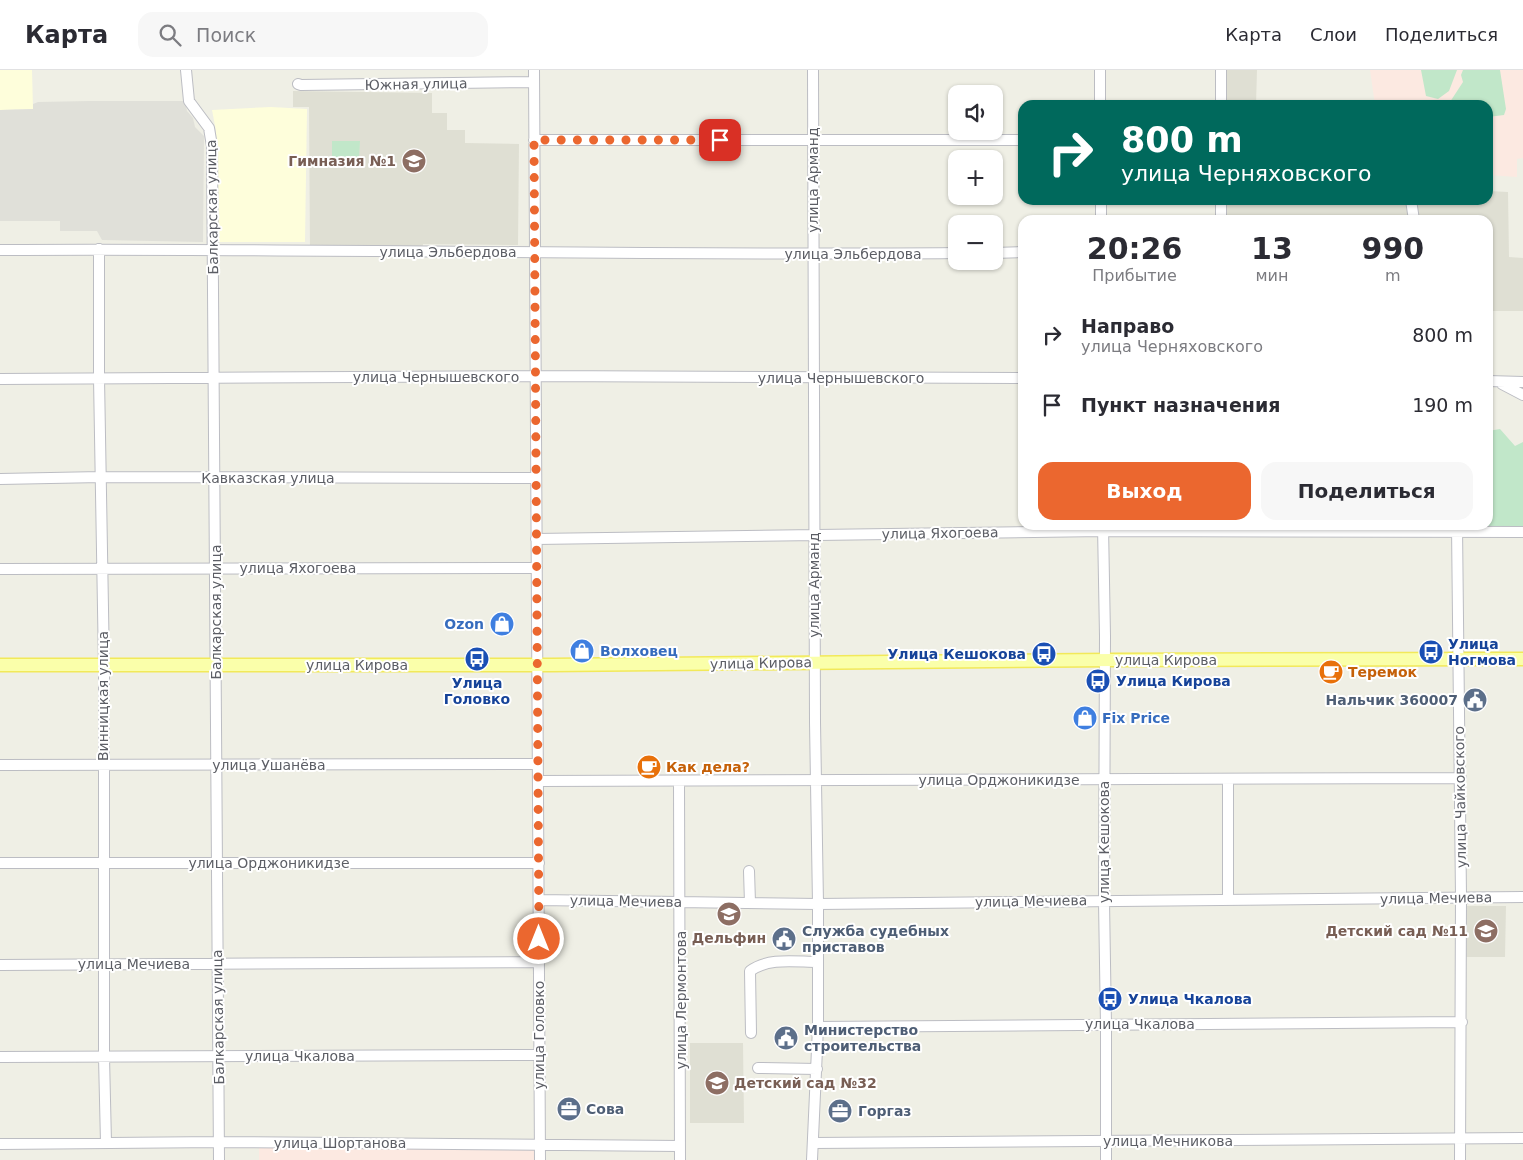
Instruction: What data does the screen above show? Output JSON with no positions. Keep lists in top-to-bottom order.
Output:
{
  "streets": {
    "main road": ["улица Кирова"],
    "street": [
      "Южная улица",
      "улица Арманд",
      "Балкарская улица",
      "улица Эльбердова",
      "улица Чернышевского",
      "Кавказская улица",
      "улица Яхогоева",
      "Винницкая улица",
      "улица Ушанёва",
      "улица Орджоникидзе",
      "улица Чайковского",
      "улица Кешокова",
      "улица Мечиева",
      "улица Лермонтова",
      "улица Чкалова",
      "улица Головко",
      "улица Мечникова",
      "улица Шортанова"
    ]
  },
  "crossings": [
    ["Южная улица", "улица Головко"],
    ["улица Арманд", "улица Эльбердова"],
    ["улица Арманд", "улица Чернышевского"],
    ["улица Арманд", "улица Яхогоева"],
    ["улица Арманд", "улица Кирова"],
    ["улица Арманд", "улица Орджоникидзе"],
    ["улица Арманд", "улица Мечиева"],
    ["улица Арманд", "улица Чкалова"],
    ["улица Арманд", "улица Мечникова"],
    ["Балкарская улица", "улица Эльбердова"],
    ["Балкарская улица", "улица Чернышевского"],
    ["Балкарская улица", "Кавказская улица"],
    ["Балкарская улица", "улица Яхогоева"],
    ["Балкарская улица", "улица Кирова"],
    ["Балкарская улица", "улица Ушанёва"],
    ["Балкарская улица", "улица Орджоникидзе"],
    ["Балкарская улица", "улица Мечиева"],
    ["Балкарская улица", "улица Чкалова"],
    ["Балкарская улица", "улица Шортанова"],
    ["улица Эльбердова", "Винницкая улица"],
    ["улица Эльбердова", "улица Головко"],
    ["улица Чернышевского", "Винницкая улица"],
    ["улица Чернышевского", "улица Головко"],
    ["Кавказская улица", "Винницкая улица"],
    ["Кавказская улица", "улица Головко"],
    ["улица Яхогоева", "Винницкая улица"],
    ["улица Яхогоева", "улица Головко"],
    ["улица Кирова", "Винницкая улица"],
    ["улица Кирова", "улица Чайковского"],
    ["улица Кирова", "улица Кешокова"],
    ["улица Кирова", "улица Головко"],
    ["Винницкая улица", "улица Ушанёва"],
    ["Винницкая улица", "улица Орджоникидзе"],
    ["Винницкая улица", "улица Мечиева"],
    ["Винницкая улица", "улица Чкалова"],
    ["Винницкая улица", "улица Шортанова"],
    ["улица Ушанёва", "улица Головко"],
    ["улица Орджоникидзе", "улица Чайковского"],
    ["улица Орджоникидзе", "улица Кешокова"],
    ["улица Орджоникидзе", "улица Лермонтова"],
    ["улица Орджоникидзе", "улица Головко"],
    ["улица Чайковского", "улица Мечиева"],
    ["улица Чайковского", "улица Чкалова"],
    ["улица Чайковского", "улица Мечникова"],
    ["улица Кешокова", "улица Мечиева"],
    ["улица Кешокова", "улица Чкалова"],
    ["улица Кешокова", "улица Мечникова"],
    ["улица Мечиева", "улица Лермонтова"],
    ["улица Мечиева", "улица Головко"],
    ["улица Лермонтова", "улица Шортанова"],
    ["улица Чкалова", "улица Головко"],
    ["улица Головко", "улица Шортанова"]
  ],
  "places": {
    "school or university": [
      "Гимназия №1",
      "Дельфин",
      "Детский сад №11",
      "Детский сад №32"
    ],
    "shop": ["Ozon", "Волховец", "Fix Price"],
    "bus stop": [
      "Улица Ногмова",
      "Улица Кешокова",
      "Улица Головко",
      "Улица Кирова",
      "Улица Чкалова"
    ],
    "cafe": ["Теремок", "Как дела?"],
    "public building": ["Нальчик 360007", "Служба судебных приставов", "Министерство строительства"],
    "office": ["Сова", "Горгаз"]
  },
  "page": {
    "header": "Карта",
    "search": "Поиск",
    "nav": ["Карта", "Слои", "Поделиться"],
    "map_buttons": ["+", "−"],
    "turn": ["800 m", "улица Черняховского"],
    "eta": [
      "20:26",
      "Прибытие",
      "13",
      "мин",
      "990",
      "m"
    ],
    "list": [
      {
        "name": "Направо",
        "note": "улица Черняховского",
        "value": "800 m"
      },
      {
        "name": "Пункт назначения",
        "value": "190 m"
      }
    ],
    "buttons": ["Выход", "Поделиться"]
  }
}
